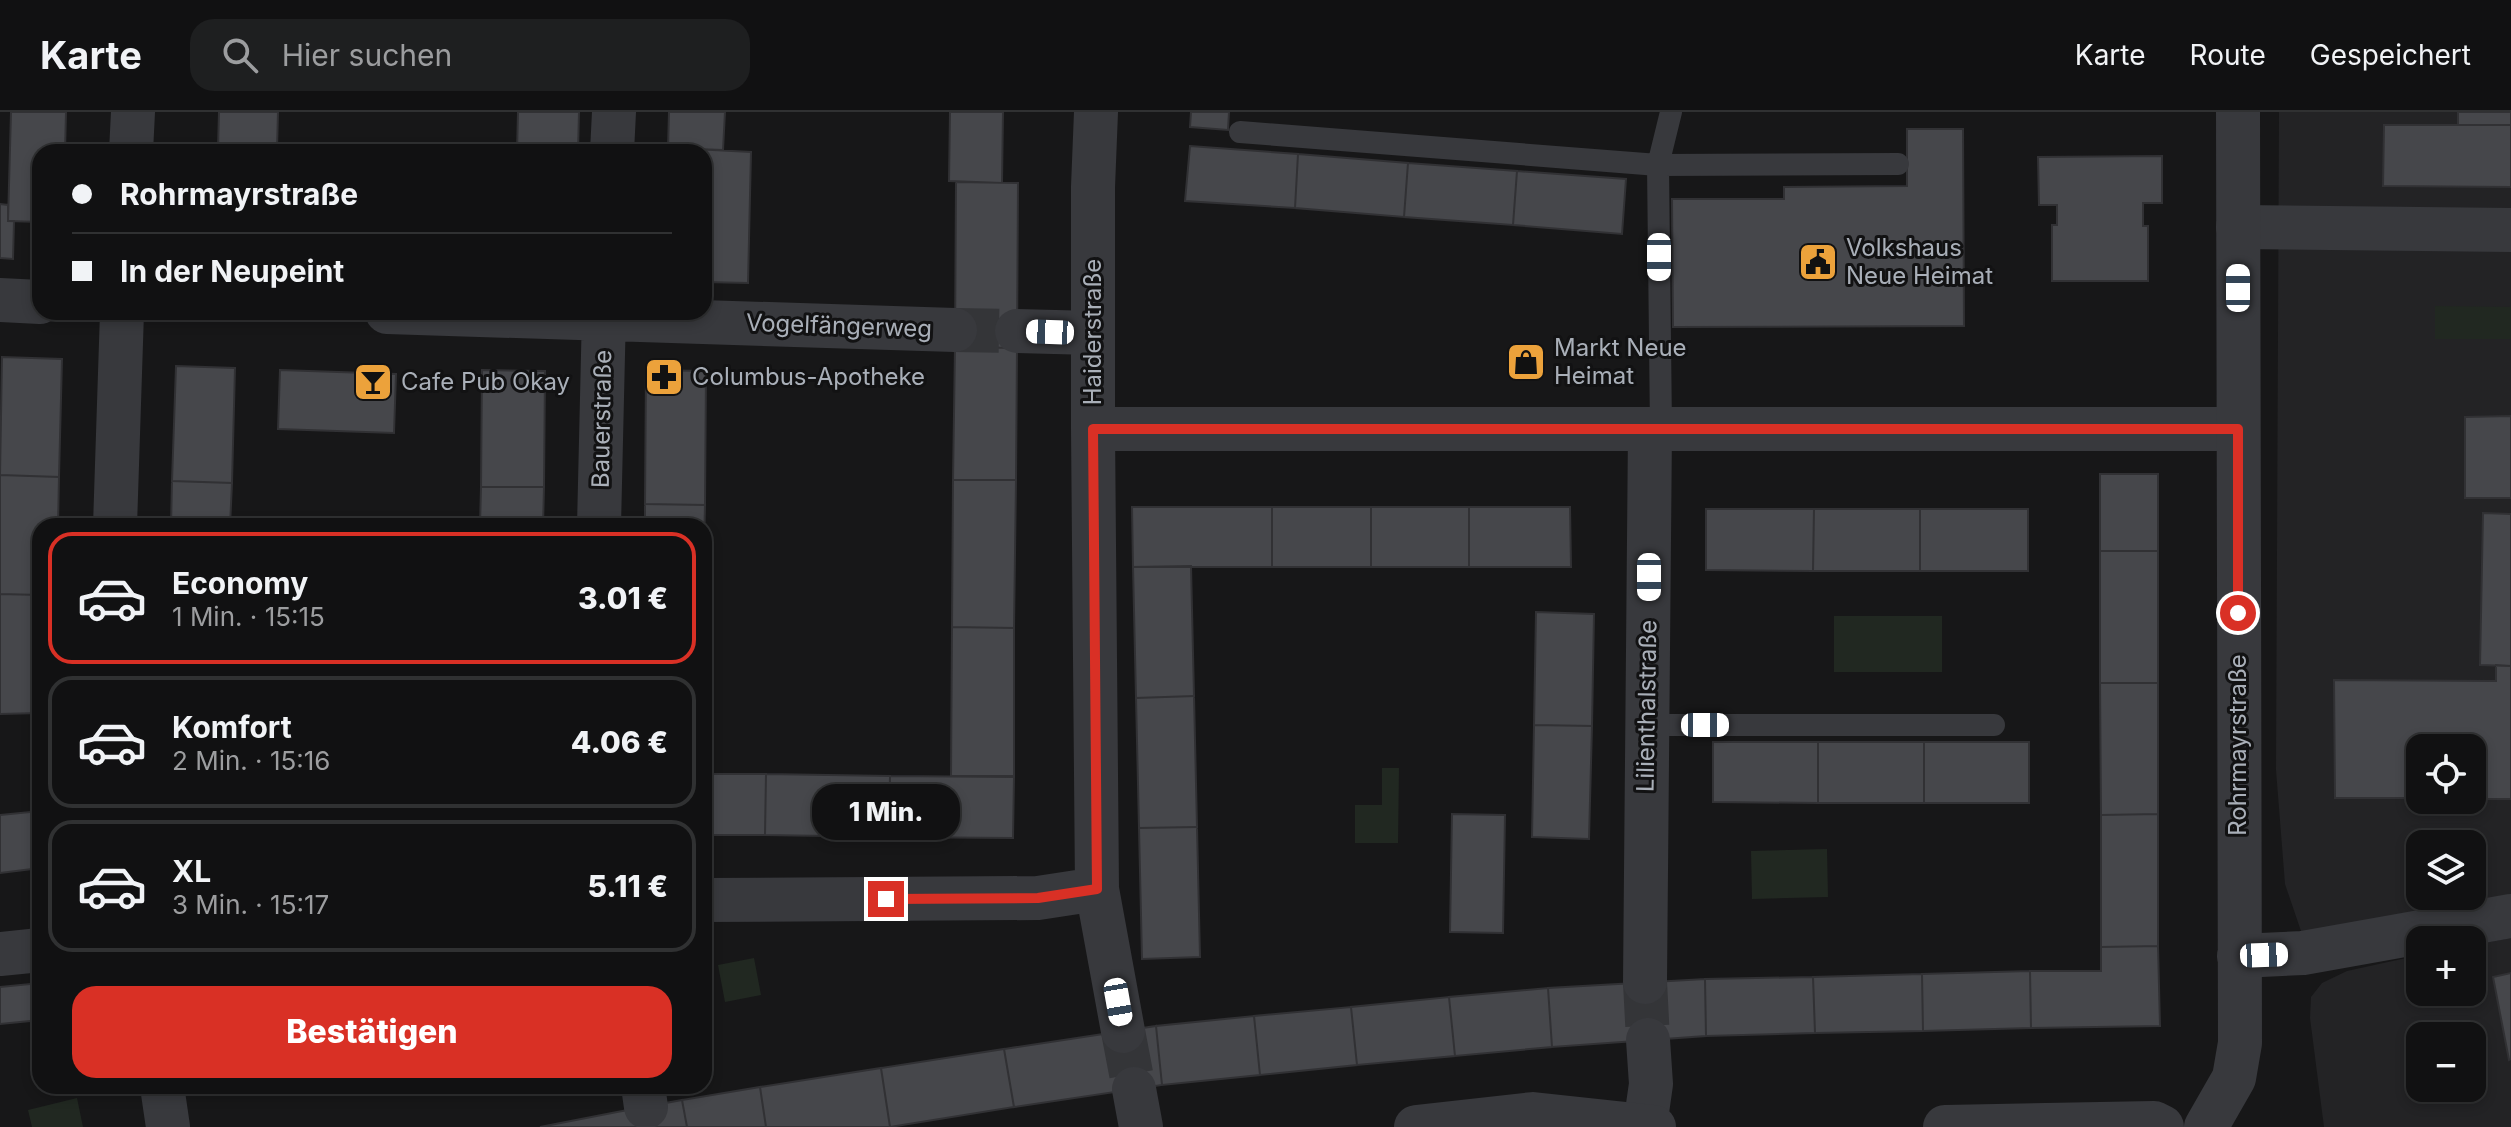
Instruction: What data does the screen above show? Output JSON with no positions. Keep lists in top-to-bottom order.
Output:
{
  "streets": {
    "street": [
      "Vogelfängerweg",
      "Haiderstraße",
      "Bauerstraße",
      "Lilienthalstraße",
      "Rohrmayrstraße"
    ]
  },
  "places": {
    "public building": ["Volkshaus Neue Heimat"],
    "shop": ["Markt Neue Heimat"],
    "pharmacy": ["Columbus-Apotheke"],
    "bar": ["Cafe Pub Okay"]
  },
  "page": {
    "header": "Karte",
    "search": "Hier suchen",
    "nav": ["Karte", "Route", "Gespeichert"],
    "banner": ["Rohrmayrstraße", "In der Neupeint"],
    "list": [
      {
        "name": "Economy",
        "note": "1 Min. · 15:15",
        "value": "3.01 €"
      },
      {
        "name": "Komfort",
        "note": "2 Min. · 15:16",
        "value": "4.06 €"
      },
      {
        "name": "XL",
        "note": "3 Min. · 15:17",
        "value": "5.11 €"
      }
    ],
    "map_buttons": ["+", "−"],
    "bubble": "1 Min.",
    "buttons": "Bestätigen"
  }
}
